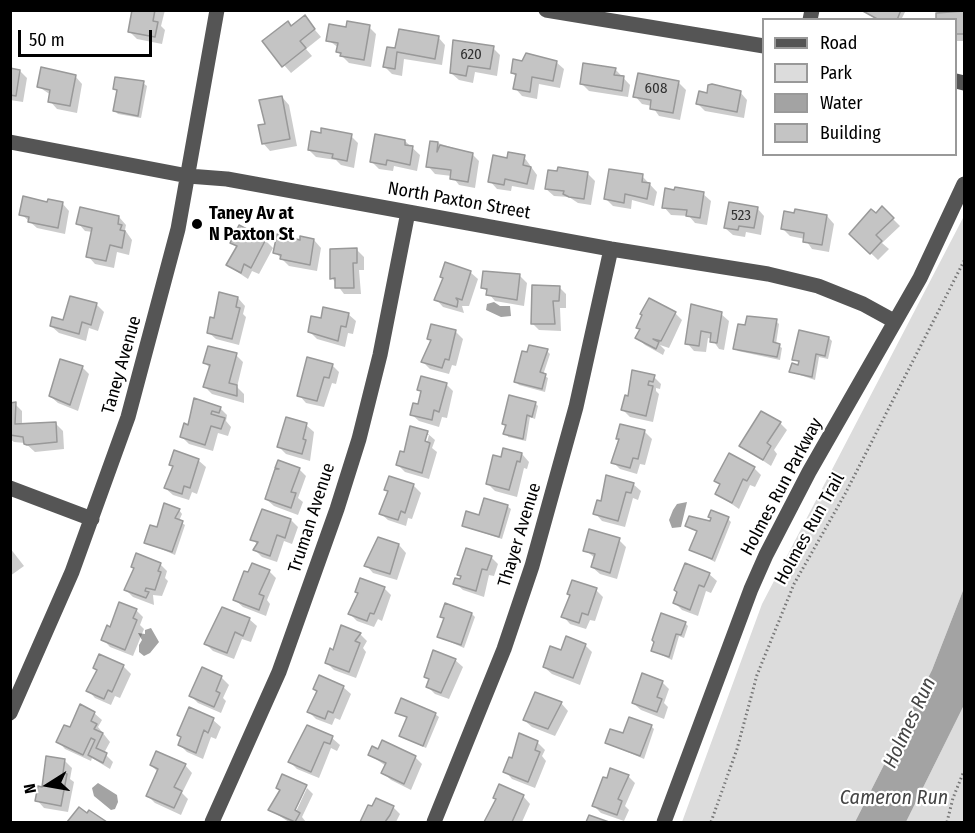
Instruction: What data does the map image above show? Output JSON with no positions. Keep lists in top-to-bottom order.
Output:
{
  "streets": {
    "street": [
      "North Paxton Street",
      "Taney Avenue",
      "Holmes Run Parkway",
      "Truman Avenue",
      "Thayer Avenue"
    ],
    "path": ["Holmes Run Trail"]
  },
  "crossings": [
    ["North Paxton Street", "Taney Avenue"],
    ["North Paxton Street", "Holmes Run Parkway"],
    ["North Paxton Street", "Truman Avenue"],
    ["North Paxton Street", "Thayer Avenue"]
  ],
  "water": ["Holmes Run", "Cameron Run"],
  "places": ["Taney Av at N Paxton St"],
  "house_numbers": ["620", "608", "523"],
  "legend": [
    "Road",
    "Park",
    "Water",
    "Building"
  ],
  "scale_bar": "50 m",
  "north": "left"
}
